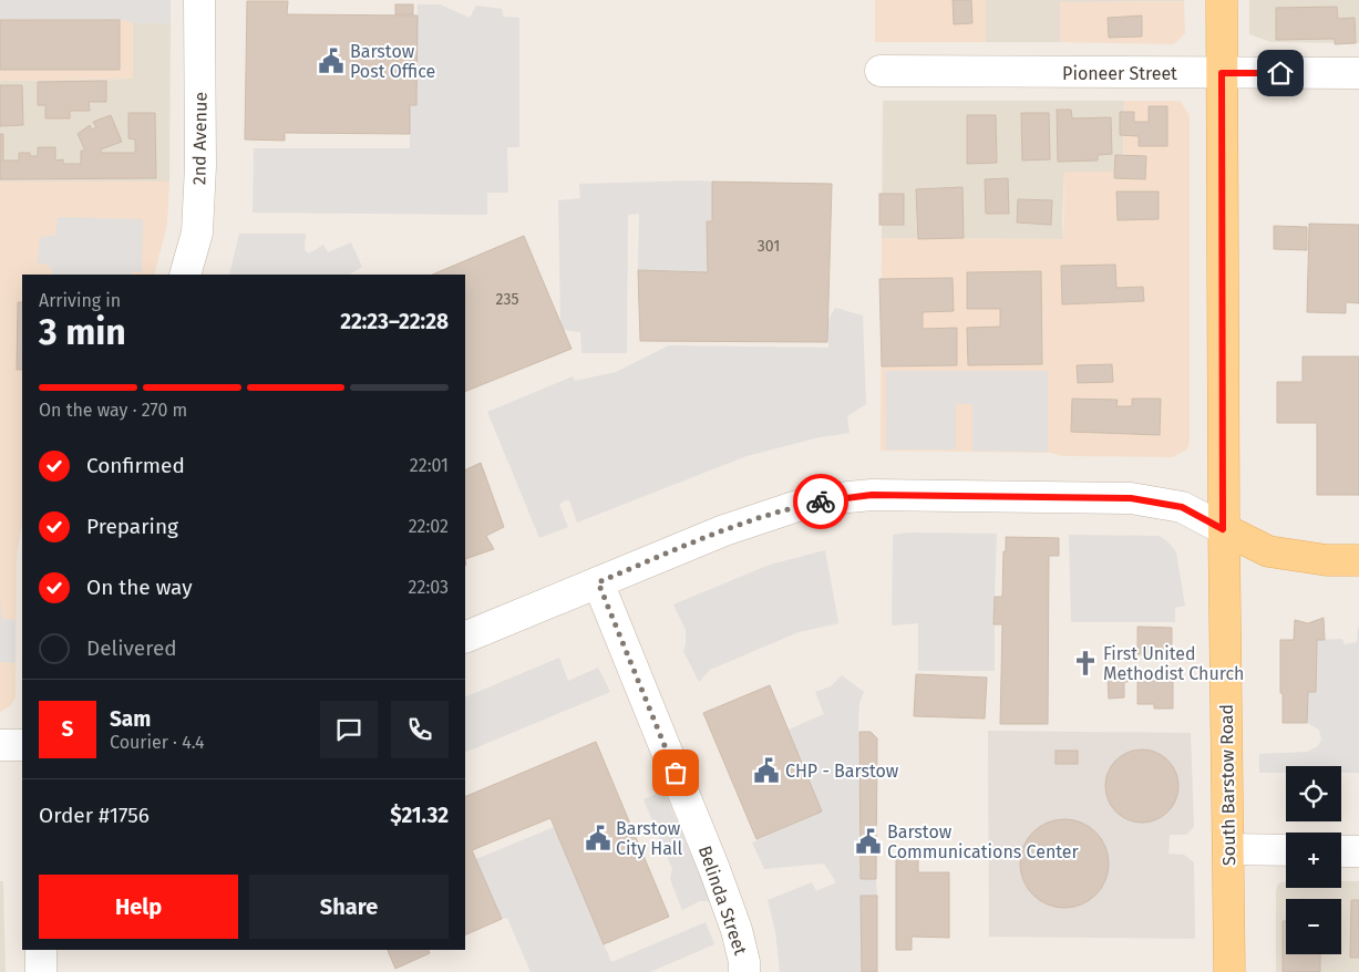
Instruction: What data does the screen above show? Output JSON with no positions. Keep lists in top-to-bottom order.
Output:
{
  "streets": {
    "main road": ["South Barstow Road"],
    "street": ["Pioneer Street", "2nd Avenue", "Belinda Street"]
  },
  "crossings": [
    ["Pioneer Street", "South Barstow Road"]
  ],
  "places": {
    "public building": [
      "Barstow Post Office",
      "CHP - Barstow",
      "Barstow City Hall",
      "Barstow Communications Center"
    ],
    "church": ["First United Methodist Church"]
  },
  "house_numbers": ["301", "235"],
  "page": {
    "heading": ["3 min", "Arriving in", "22:23–22:28"],
    "panel": [
      "Sam",
      "Courier · 4.4",
      "Order #1756",
      "$21.32"
    ],
    "bar": "On the way · 270 m",
    "list": [
      ["Confirmed", "22:01"],
      ["Preparing", "22:02"],
      ["On the way", "22:03"],
      "Delivered"
    ],
    "round": "S",
    "map_buttons": ["+", "−"],
    "buttons": ["Help", "Share"]
  }
}
